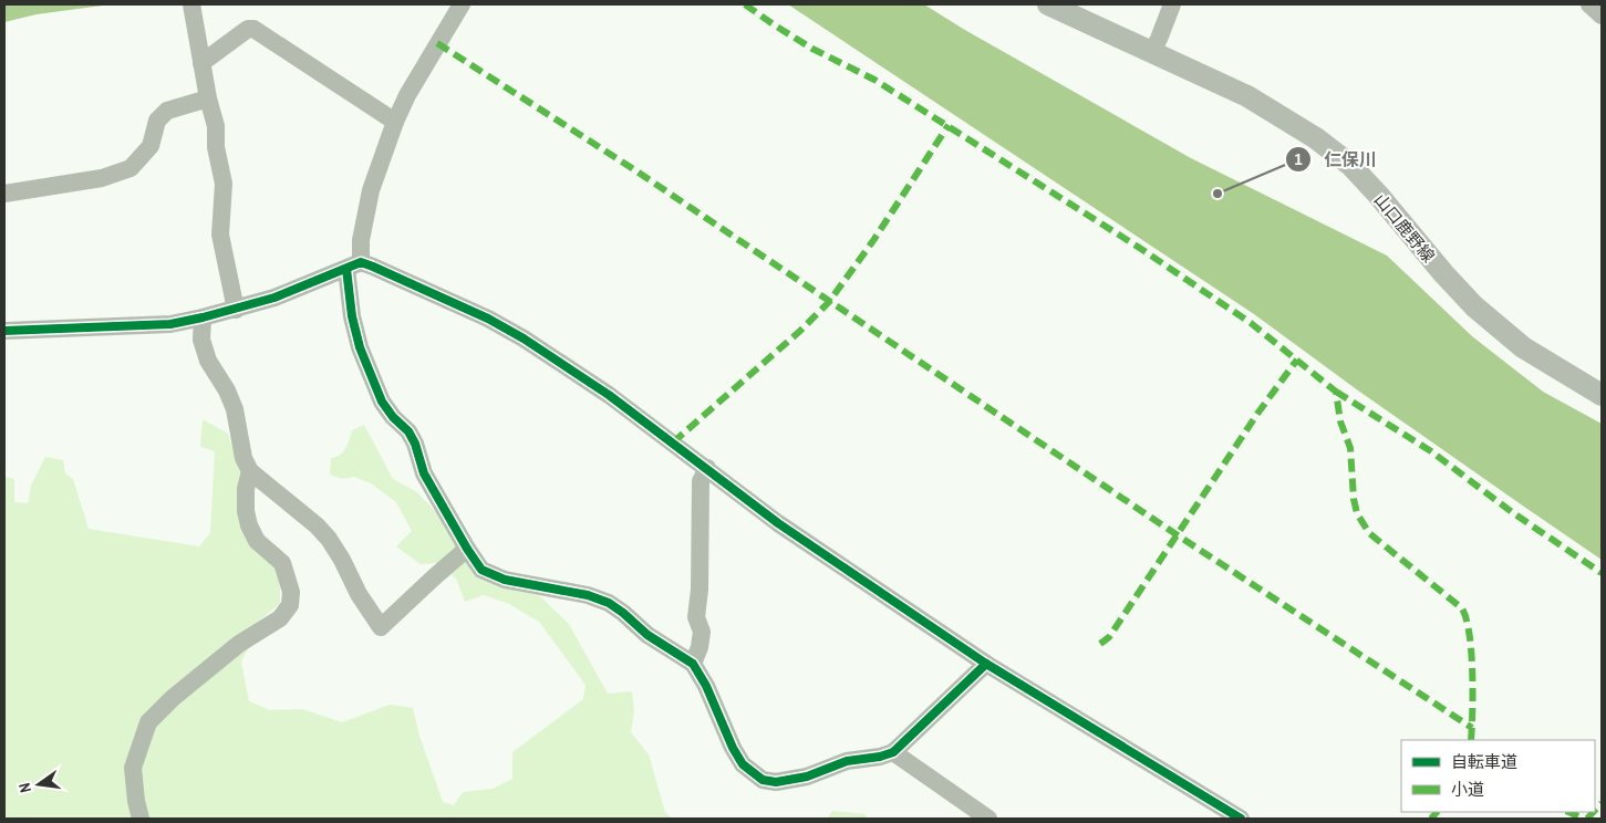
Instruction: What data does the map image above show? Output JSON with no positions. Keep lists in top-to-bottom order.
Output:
{
  "streets": {
    "main road": ["山口鹿野線"]
  },
  "places": ["仁保川"],
  "legend": ["自転車道", "小道"],
  "north": "left"
}
